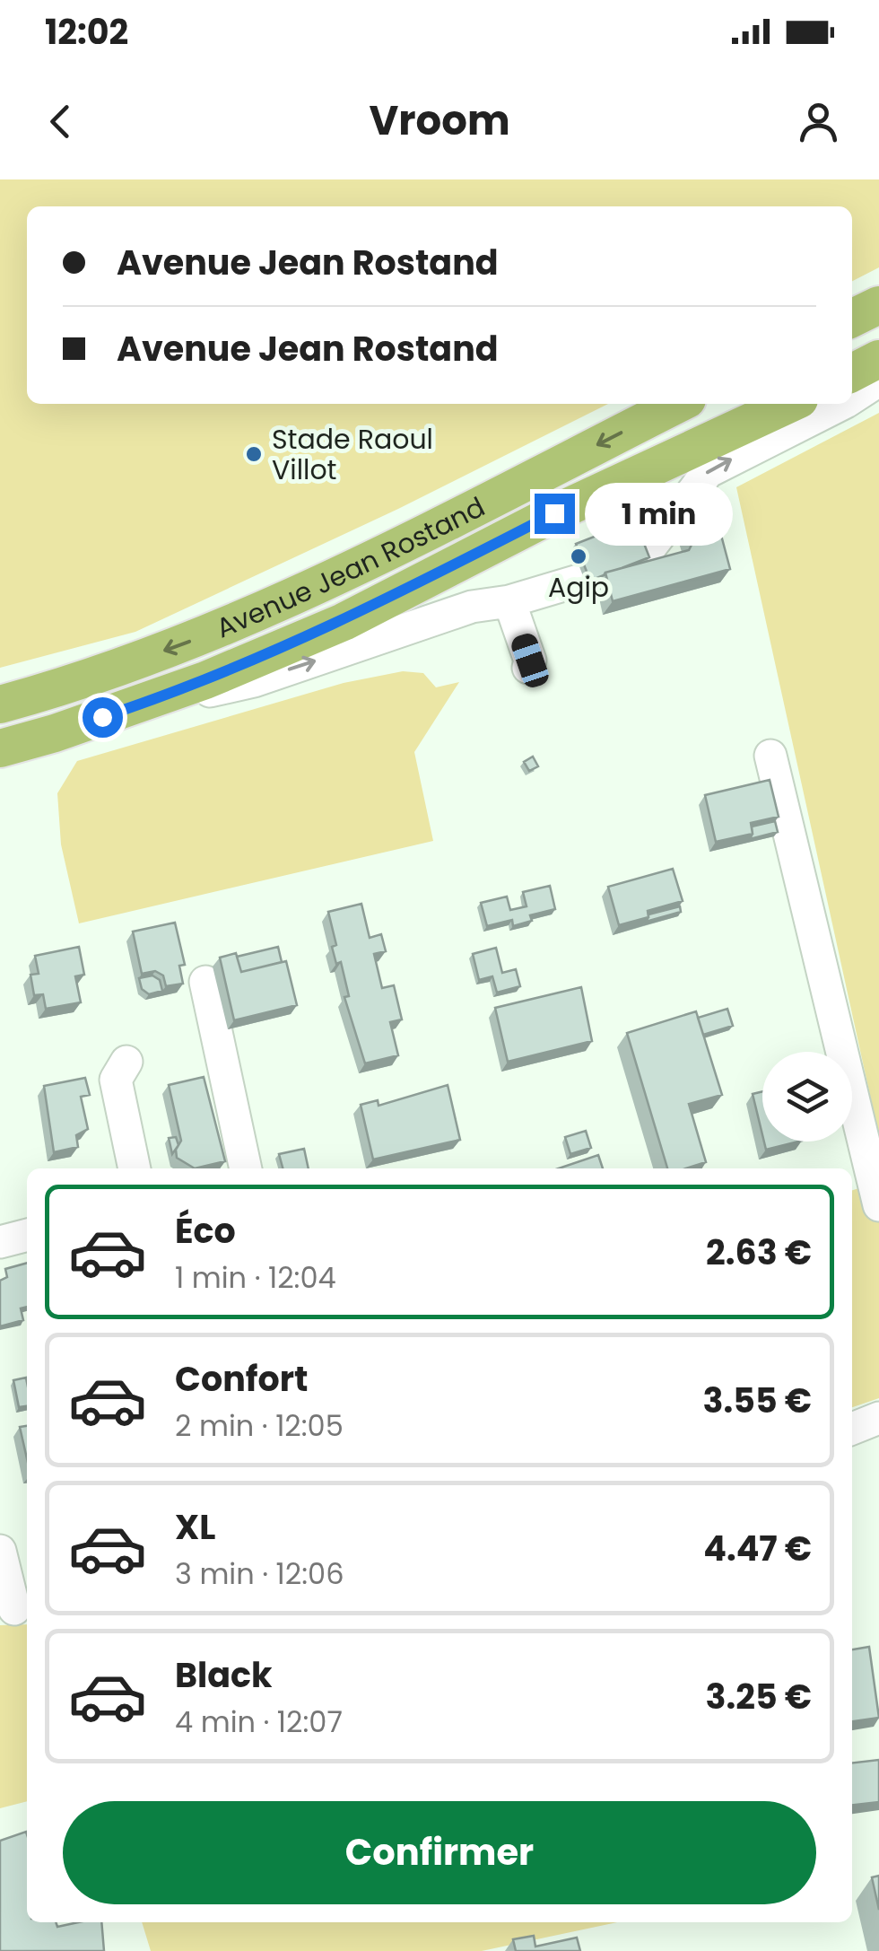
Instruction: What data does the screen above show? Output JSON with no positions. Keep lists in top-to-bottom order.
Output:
{
  "streets": {
    "main road": ["Avenue Jean Rostand"]
  },
  "places": ["Stade Raoul Villot", "Agip"],
  "page": {
    "status": "12:02",
    "header": "Vroom",
    "banner": ["Avenue Jean Rostand", "Avenue Jean Rostand"],
    "bubble": "1 min",
    "list": [
      {
        "name": "Éco",
        "note": "1 min · 12:04",
        "value": "2.63 €"
      },
      {
        "name": "Confort",
        "note": "2 min · 12:05",
        "value": "3.55 €"
      },
      {
        "name": "XL",
        "note": "3 min · 12:06",
        "value": "4.47 €"
      },
      {
        "name": "Black",
        "note": "4 min · 12:07",
        "value": "3.25 €"
      }
    ],
    "buttons": "Confirmer"
  }
}
